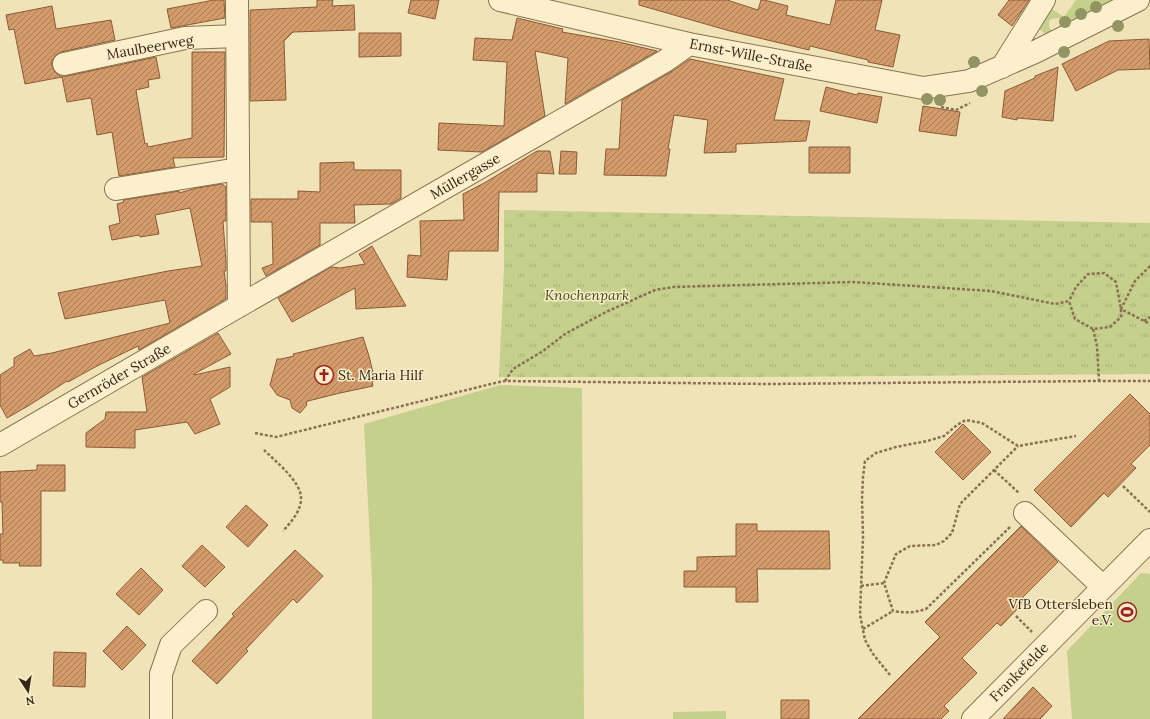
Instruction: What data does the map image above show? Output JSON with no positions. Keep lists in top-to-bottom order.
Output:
{
  "streets": {
    "street": [
      "Maulbeerweg",
      "Ernst-Wille-Straße",
      "Müllergasse",
      "Gernröder Straße",
      "Frankefelde"
    ]
  },
  "crossings": [
    ["Ernst-Wille-Straße", "Müllergasse"],
    ["Müllergasse", "Gernröder Straße"]
  ],
  "parks": ["Knochenpark"],
  "places": {
    "church": ["St. Maria Hilf"],
    "sports": ["VfB Ottersleben e.V."]
  },
  "north": "bottom"
}
